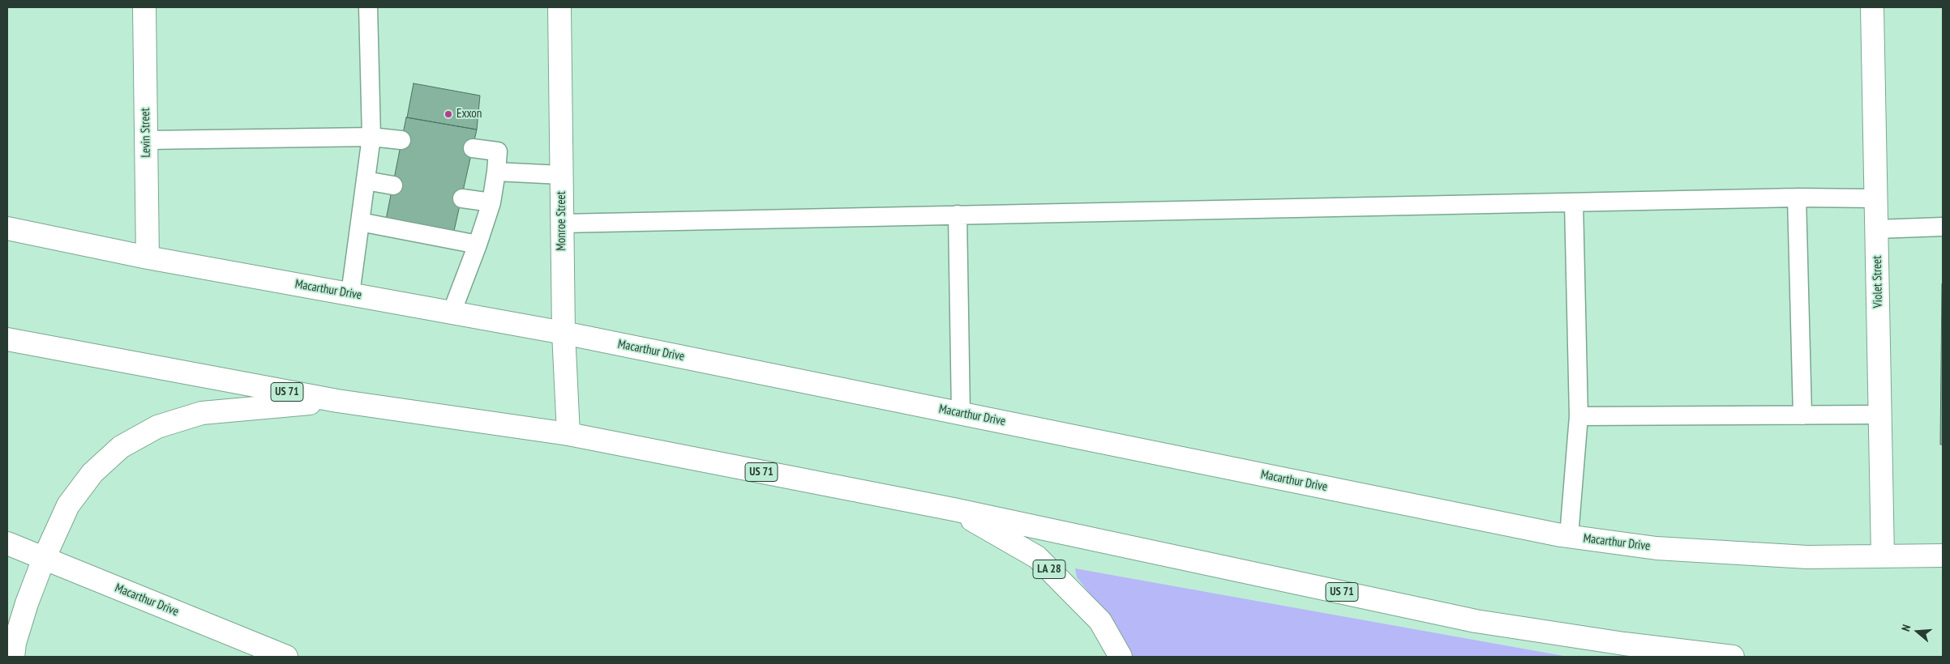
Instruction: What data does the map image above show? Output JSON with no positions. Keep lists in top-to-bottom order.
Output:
{
  "streets": {
    "main road": [
      "Levin Street",
      "Monroe Street",
      "Violet Street",
      "Macarthur Drive",
      "US 71",
      "LA 28"
    ]
  },
  "crossings": [
    ["Levin Street", "Macarthur Drive"],
    ["Monroe Street", "Macarthur Drive"],
    ["Monroe Street", "US 71"],
    ["Violet Street", "Macarthur Drive"],
    ["US 71", "LA 28"]
  ],
  "places": ["Exxon"],
  "north": "left"
}
